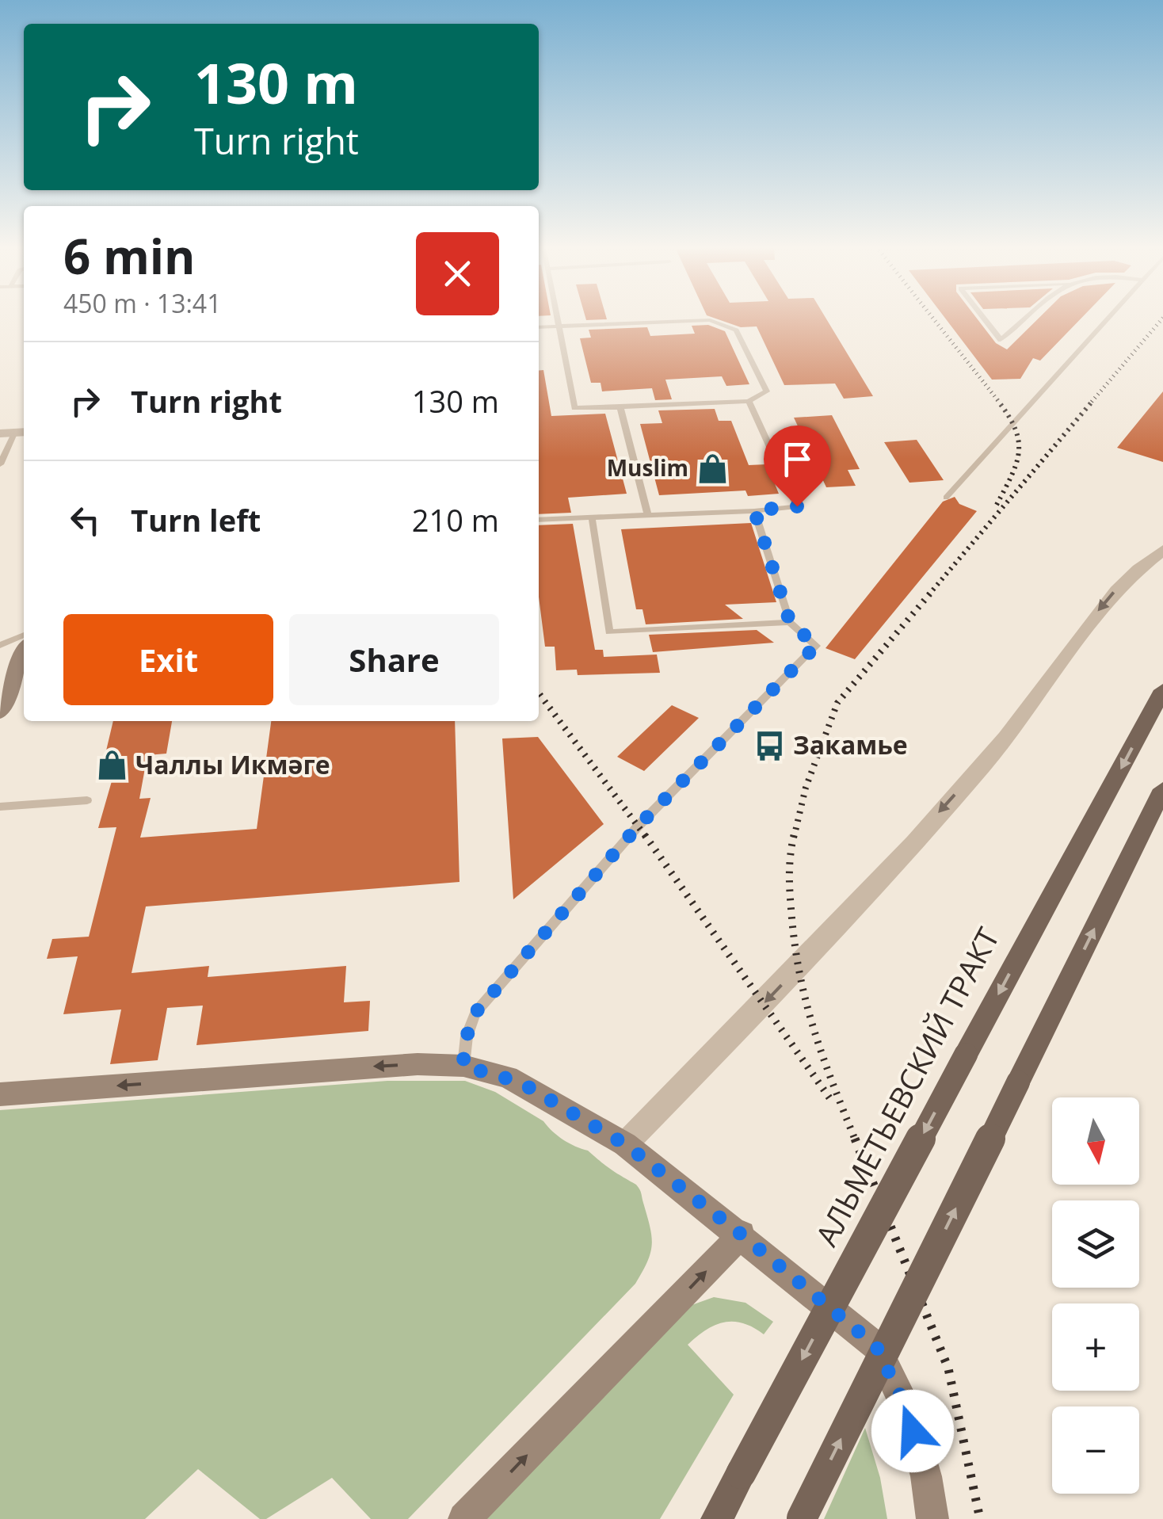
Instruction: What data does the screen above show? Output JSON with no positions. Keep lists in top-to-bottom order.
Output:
{
  "streets": {
    "main road": ["АЛЬМЕТЬЕВСКИЙ ТРАКТ"]
  },
  "places": {
    "shop": ["Muslim", "Чаллы Икмәге"],
    "bus stop": ["Закамье"]
  },
  "north": "bottom",
  "page": {
    "turn": ["130 m", "Turn right"],
    "heading": ["6 min", "450 m · 13:41"],
    "list": [
      {
        "name": "Turn right",
        "value": "130 m"
      },
      {
        "name": "Turn left",
        "value": "210 m"
      }
    ],
    "buttons": ["Exit", "Share"],
    "map_buttons": ["+", "−"]
  }
}
